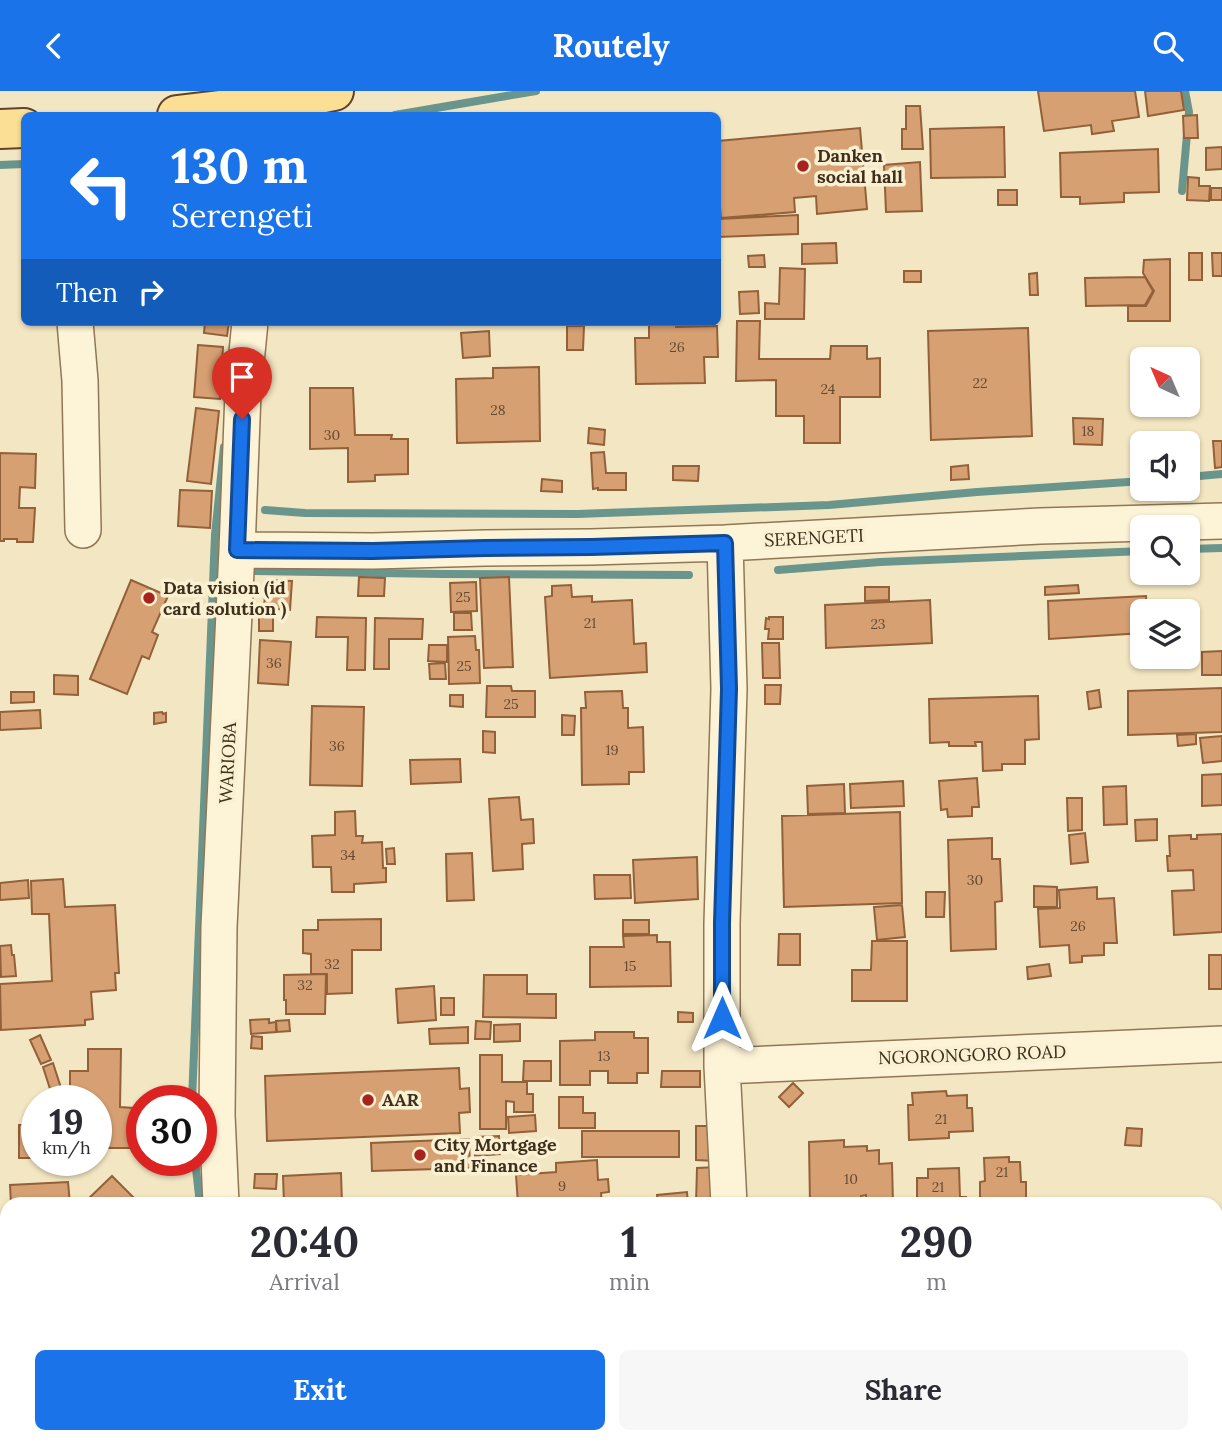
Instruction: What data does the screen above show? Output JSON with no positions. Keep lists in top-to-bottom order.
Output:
{
  "streets": {
    "street": ["SERENGETI", "WARIOBA", "NGORONGORO ROAD"]
  },
  "crossings": [
    ["SERENGETI", "WARIOBA"]
  ],
  "places": [
    "Danken social hall",
    "Data vision (id card solution )",
    "AAR",
    "City Mortgage and Finance"
  ],
  "house_numbers": [
    "26",
    "22",
    "24",
    "28",
    "18",
    "30",
    "25",
    "21",
    "23",
    "36",
    "25",
    "25",
    "36",
    "19",
    "34",
    "30",
    "26",
    "32",
    "15",
    "32",
    "13",
    "21",
    "21",
    "10",
    "9",
    "21"
  ],
  "north": "top left",
  "page": {
    "header": "Routely",
    "turn": ["130 m", "Serengeti"],
    "then": "Then",
    "speed": "19 km/h",
    "limit": "30",
    "eta": [
      "20:40",
      "Arrival",
      "1",
      "min",
      "290",
      "m"
    ],
    "buttons": ["Exit", "Share"]
  }
}
